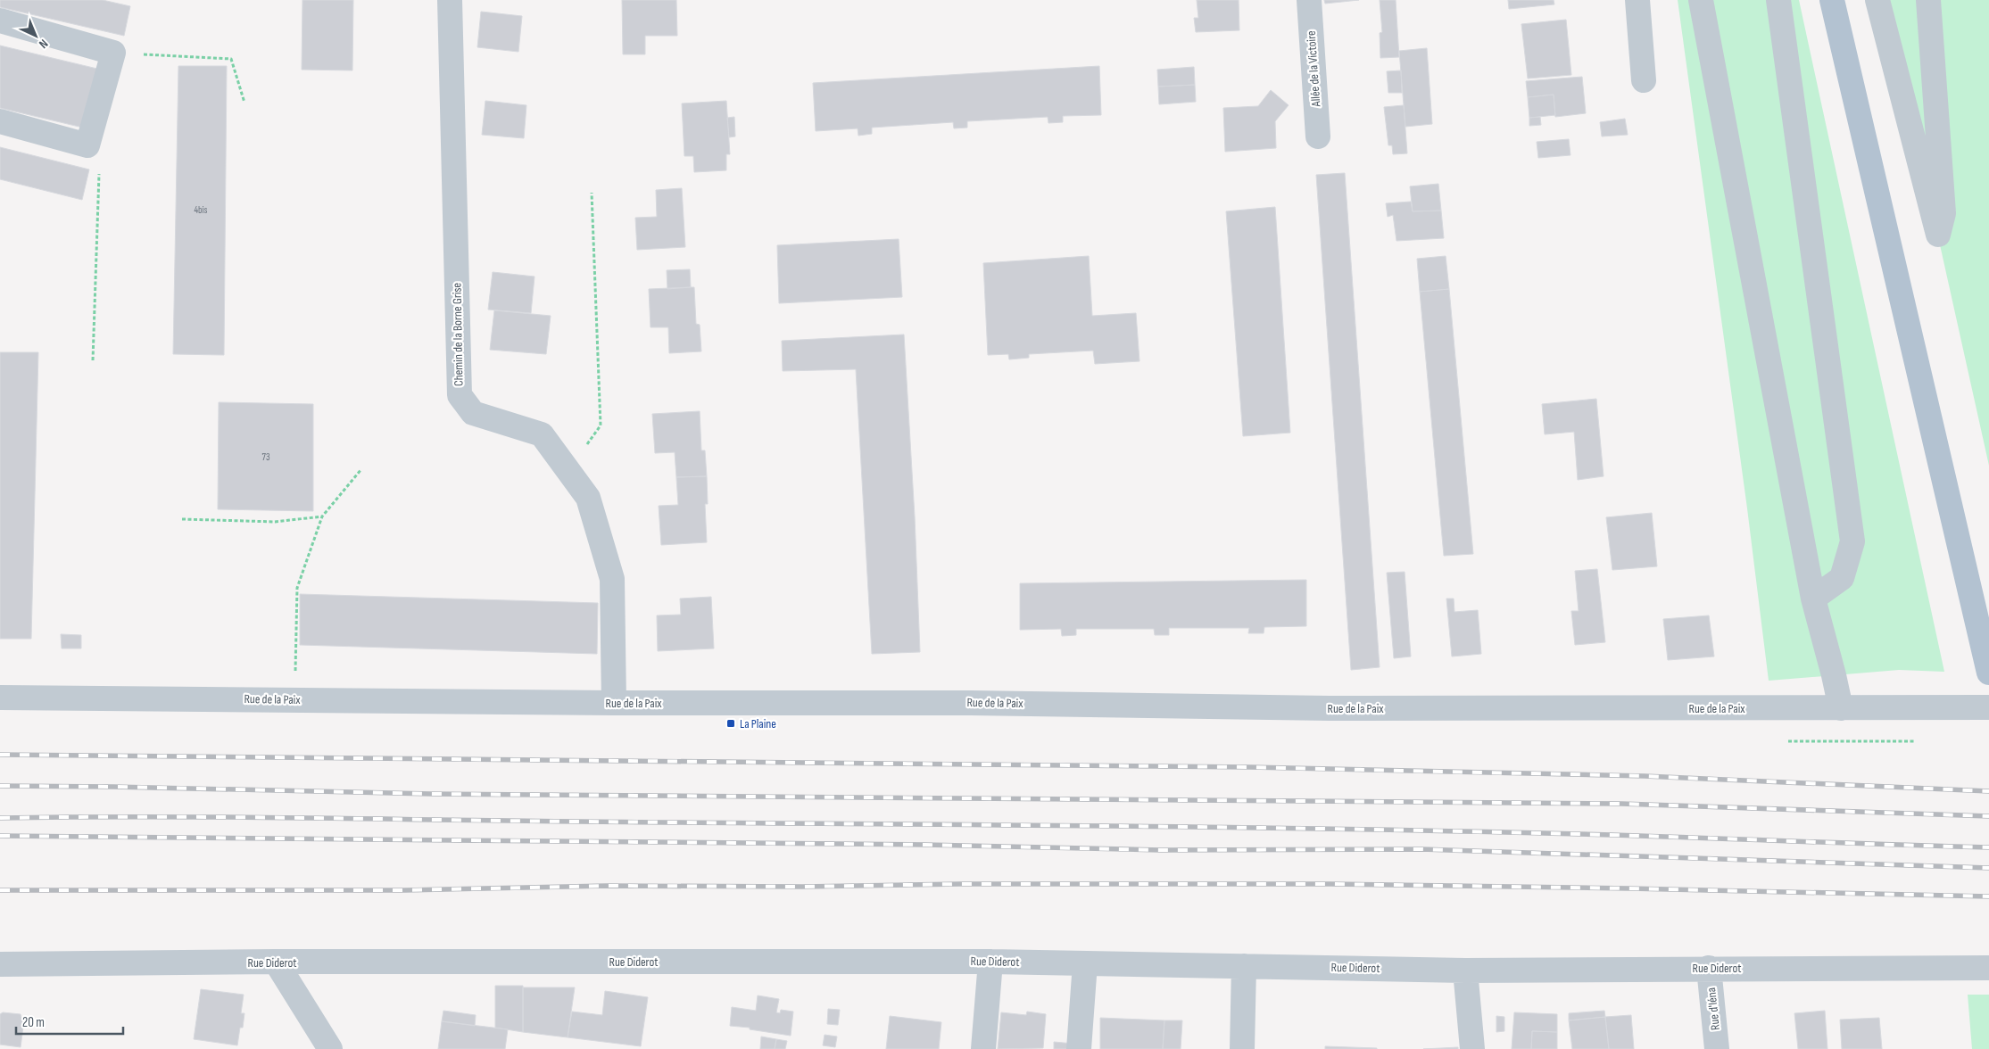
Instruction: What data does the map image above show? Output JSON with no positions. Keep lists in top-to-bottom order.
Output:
{
  "streets": {
    "street": [
      "Allée de la Victoire",
      "Chemin de la Borne Grise",
      "Rue de la Paix",
      "Rue Diderot",
      "Rue d'Iéna"
    ]
  },
  "crossings": [
    ["Chemin de la Borne Grise", "Rue de la Paix"],
    ["Rue Diderot", "Rue d'Iéna"]
  ],
  "places": {
    "transit": ["La Plaine"]
  },
  "house_numbers": ["4bis", "73"],
  "scale_bar": "20 m",
  "north": "bottom right"
}
